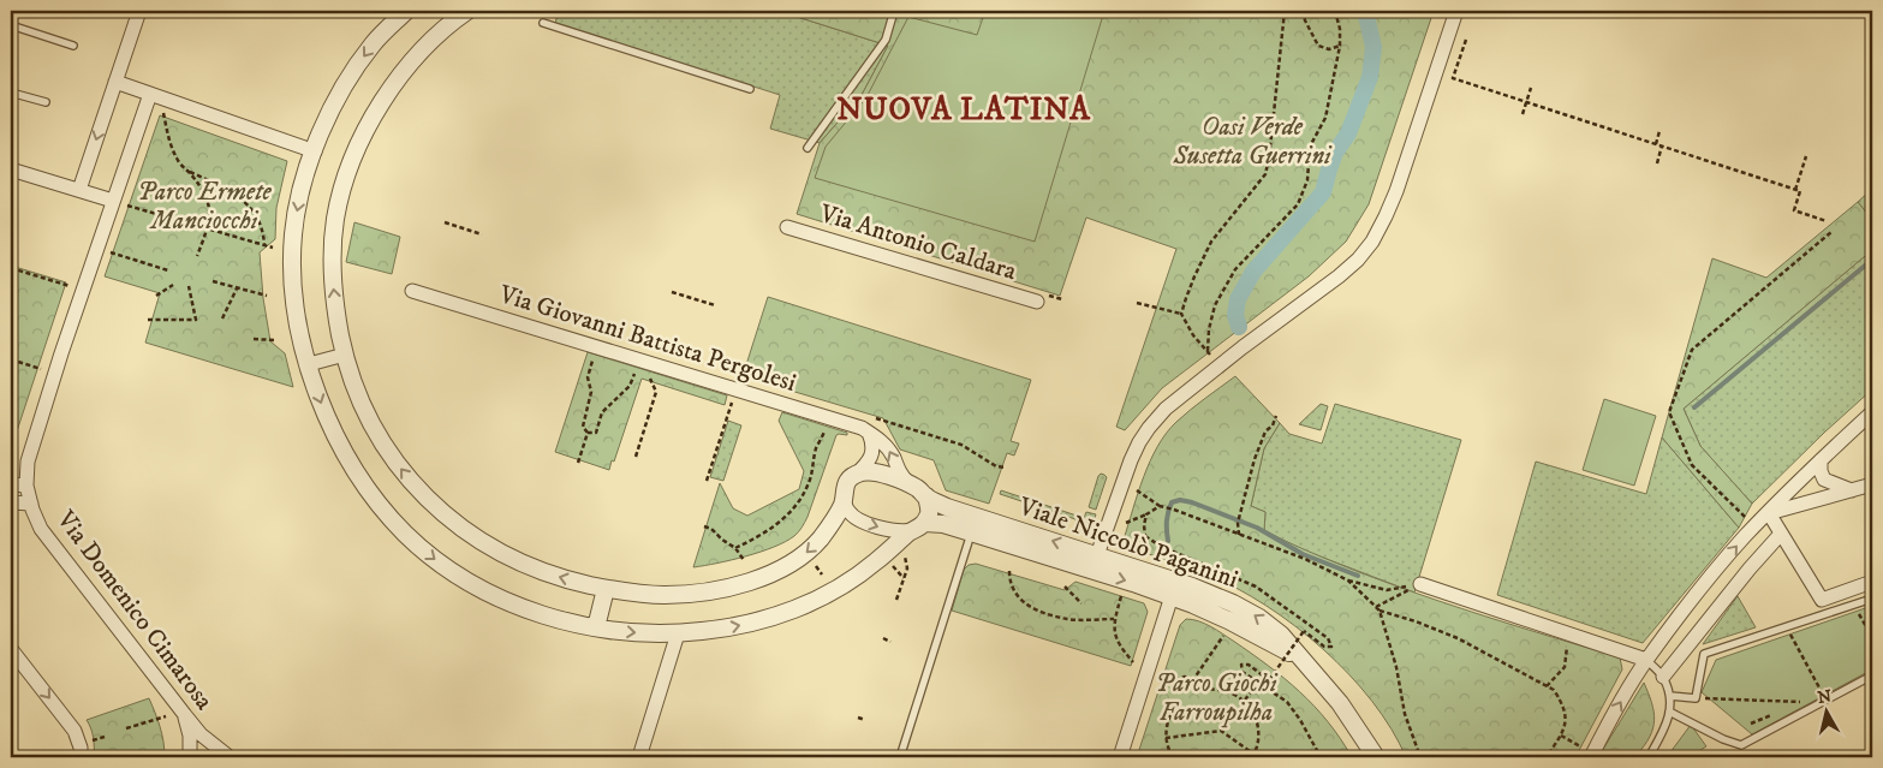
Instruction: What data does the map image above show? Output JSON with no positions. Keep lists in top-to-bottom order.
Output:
{
  "streets": {
    "street": [
      "Via Antonio Caldara",
      "Via Giovanni Battista Pergolesi",
      "Viale Niccolò Paganini",
      "Via Domenico Cimarosa"
    ]
  },
  "crossings": [
    ["Via Giovanni Battista Pergolesi", "Viale Niccolò Paganini"]
  ],
  "districts": ["NUOVA LATINA"],
  "parks": ["Oasi Verde Susetta Guerrini", "Parco Ermete Manciocchi", "Parco Giochi Farroupilha"],
  "north": "top"
}
